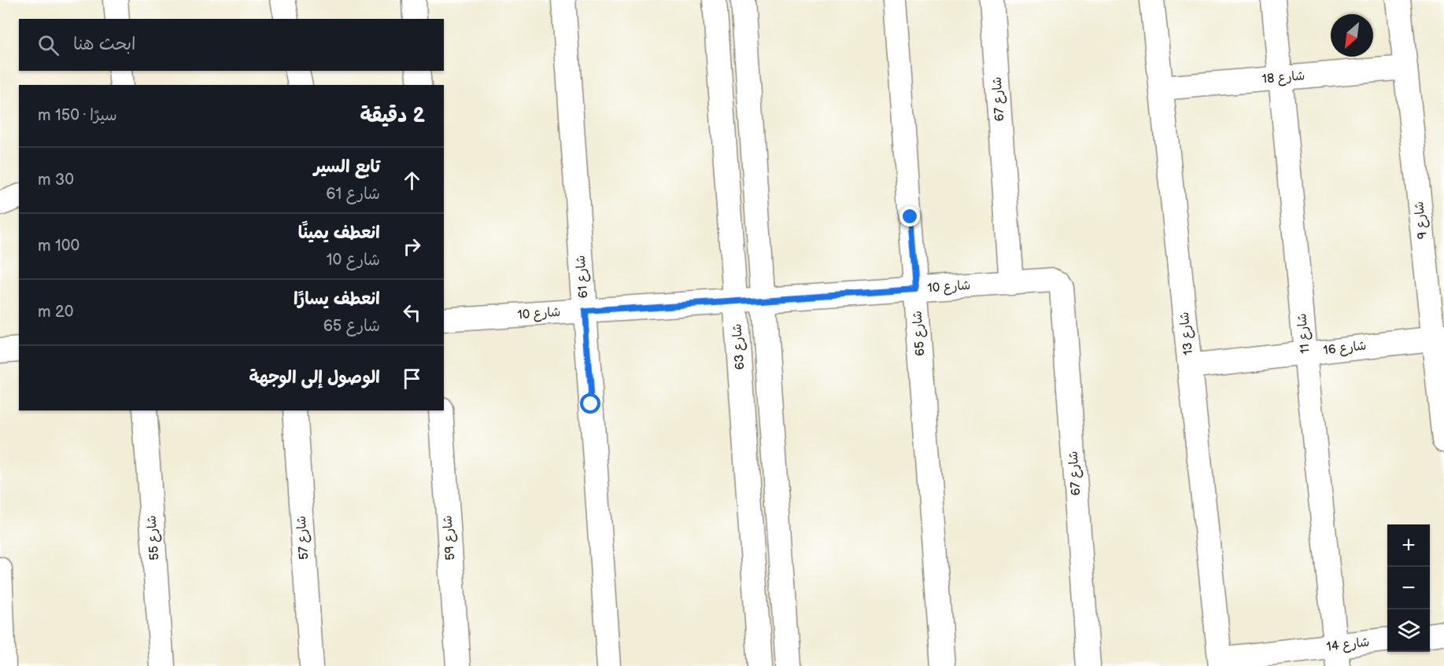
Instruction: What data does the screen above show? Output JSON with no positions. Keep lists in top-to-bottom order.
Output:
{
  "streets": {
    "street": [
      "شارع 18",
      "شارع 67",
      "شارع 9",
      "شارع 61",
      "شارع 10",
      "شارع 65",
      "شارع 13",
      "شارع 11",
      "شارع 63",
      "شارع 16",
      "شارع 55",
      "شارع 57",
      "شارع 59",
      "شارع 14"
    ]
  },
  "crossings": [
    ["شارع 18", "شارع 9"],
    ["شارع 18", "شارع 13"],
    ["شارع 18", "شارع 11"],
    ["شارع 67", "شارع 10"],
    ["شارع 9", "شارع 16"],
    ["شارع 61", "شارع 10"],
    ["شارع 10", "شارع 65"],
    ["شارع 10", "شارع 63"],
    ["شارع 13", "شارع 16"],
    ["شارع 13", "شارع 14"],
    ["شارع 11", "شارع 16"],
    ["شارع 11", "شارع 14"]
  ],
  "north": "bottom left",
  "page": {
    "search": "ابحث هنا",
    "heading": ["2 دقيقة", "سيرًا · 150 m"],
    "list": [
      ["تابع السير", "شارع 61", "30 m"],
      ["انعطف يمينًا", "شارع 10", "100 m"],
      ["انعطف يسارًا", "شارع 65", "20 m"],
      "الوصول إلى الوجهة"
    ],
    "map_buttons": ["+", "−"]
  }
}
